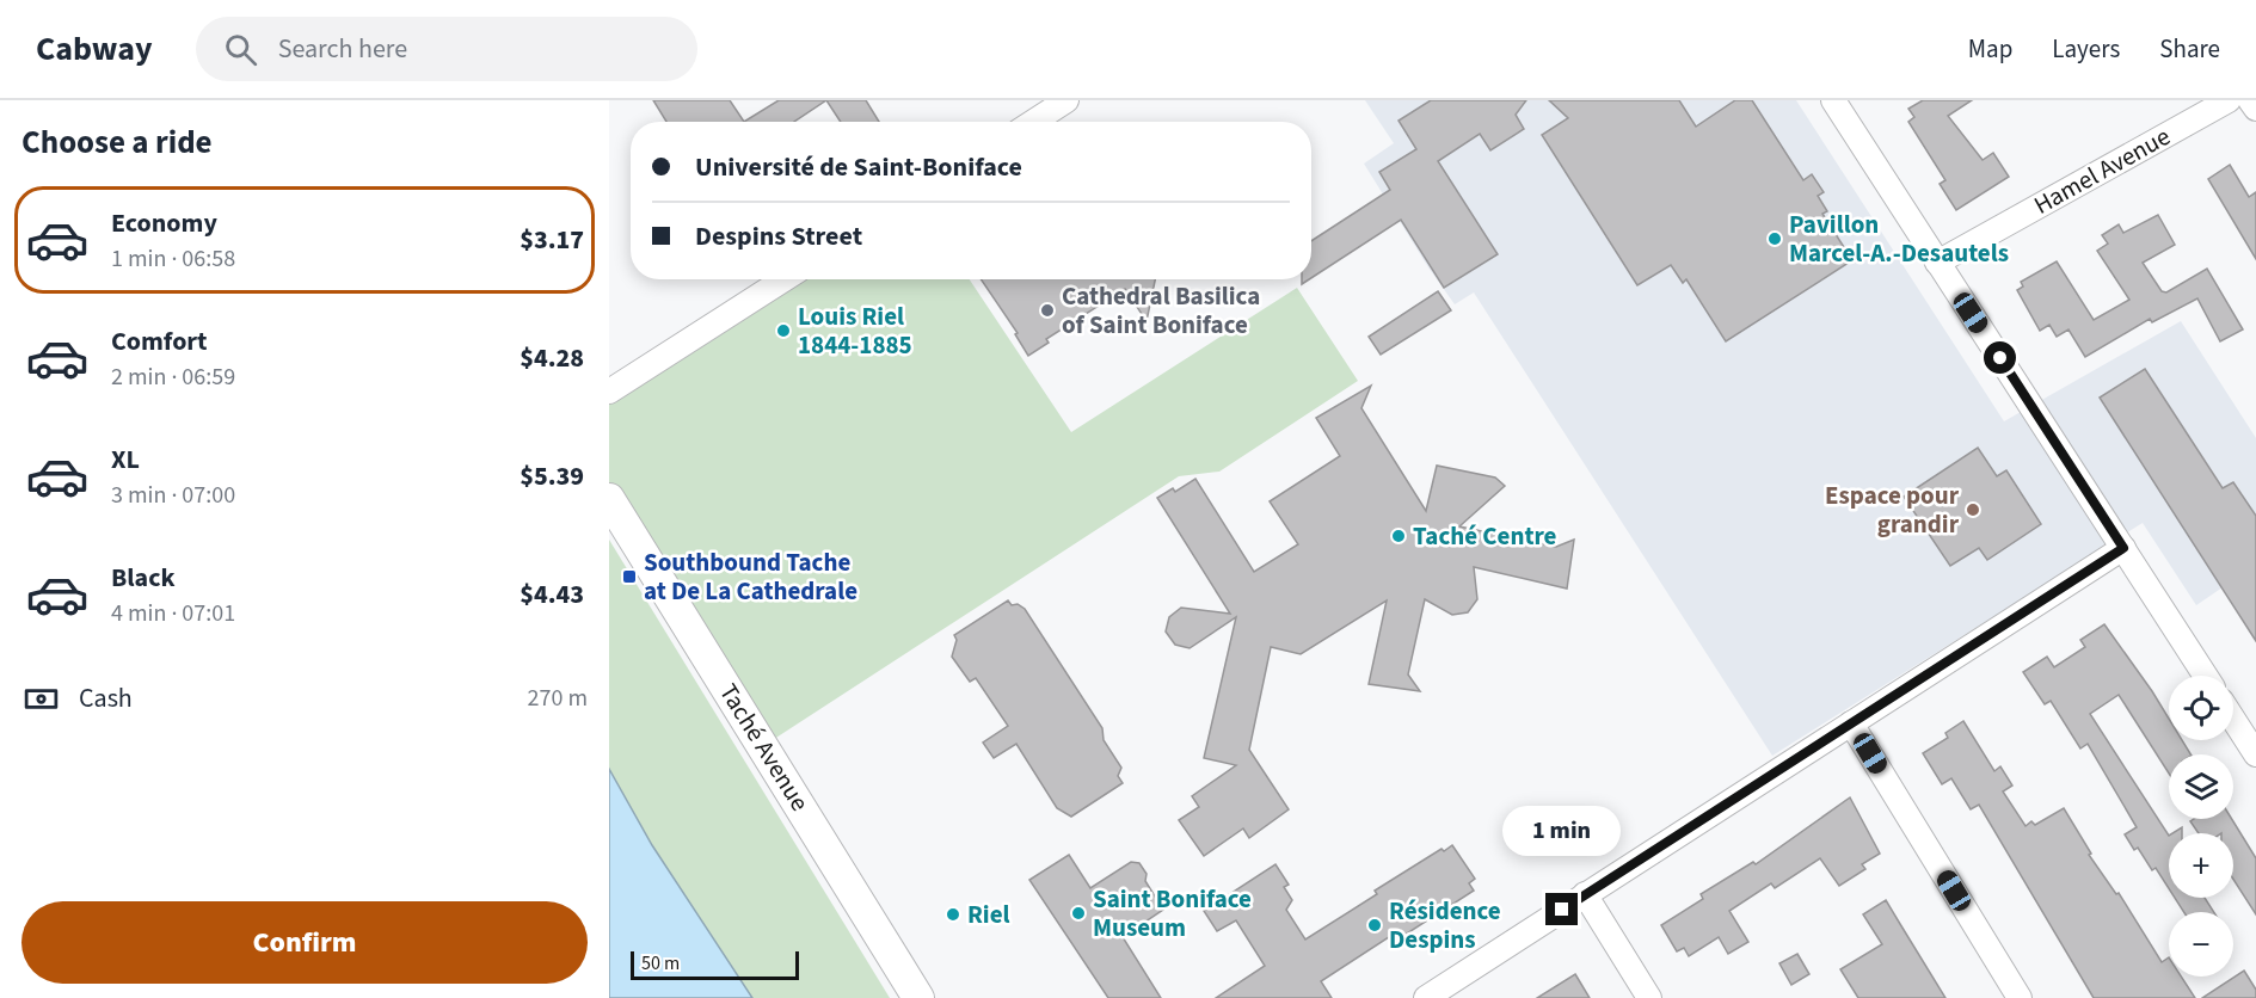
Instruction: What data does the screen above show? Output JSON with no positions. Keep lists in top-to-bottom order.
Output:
{
  "streets": {
    "street": ["Hamel Avenue", "Taché Avenue"]
  },
  "places": {
    "other": [
      "Pavillon Marcel-A.-Desautels",
      "Cathedral Basilica of Saint Boniface",
      "Louis Riel 1844-1885",
      "Espace pour grandir",
      "Taché Centre",
      "Saint Boniface Museum",
      "Riel",
      "Résidence Despins"
    ],
    "transit": ["Southbound Tache at De La Cathedrale"]
  },
  "scale_bar": "50 m",
  "page": {
    "header": "Cabway",
    "search": "Search here",
    "nav": ["Map", "Layers", "Share"],
    "heading": "Choose a ride",
    "banner": ["Université de Saint-Boniface", "Despins Street"],
    "list": [
      {
        "name": "Economy",
        "note": "1 min · 06:58",
        "value": "$3.17"
      },
      {
        "name": "Comfort",
        "note": "2 min · 06:59",
        "value": "$4.28"
      },
      {
        "name": "XL",
        "note": "3 min · 07:00",
        "value": "$5.39"
      },
      {
        "name": "Black",
        "note": "4 min · 07:01",
        "value": "$4.43"
      }
    ],
    "pay": ["Cash", "270 m"],
    "map_buttons": ["+", "−"],
    "bubble": "1 min",
    "buttons": "Confirm",
    "scale": "50 m"
  }
}
